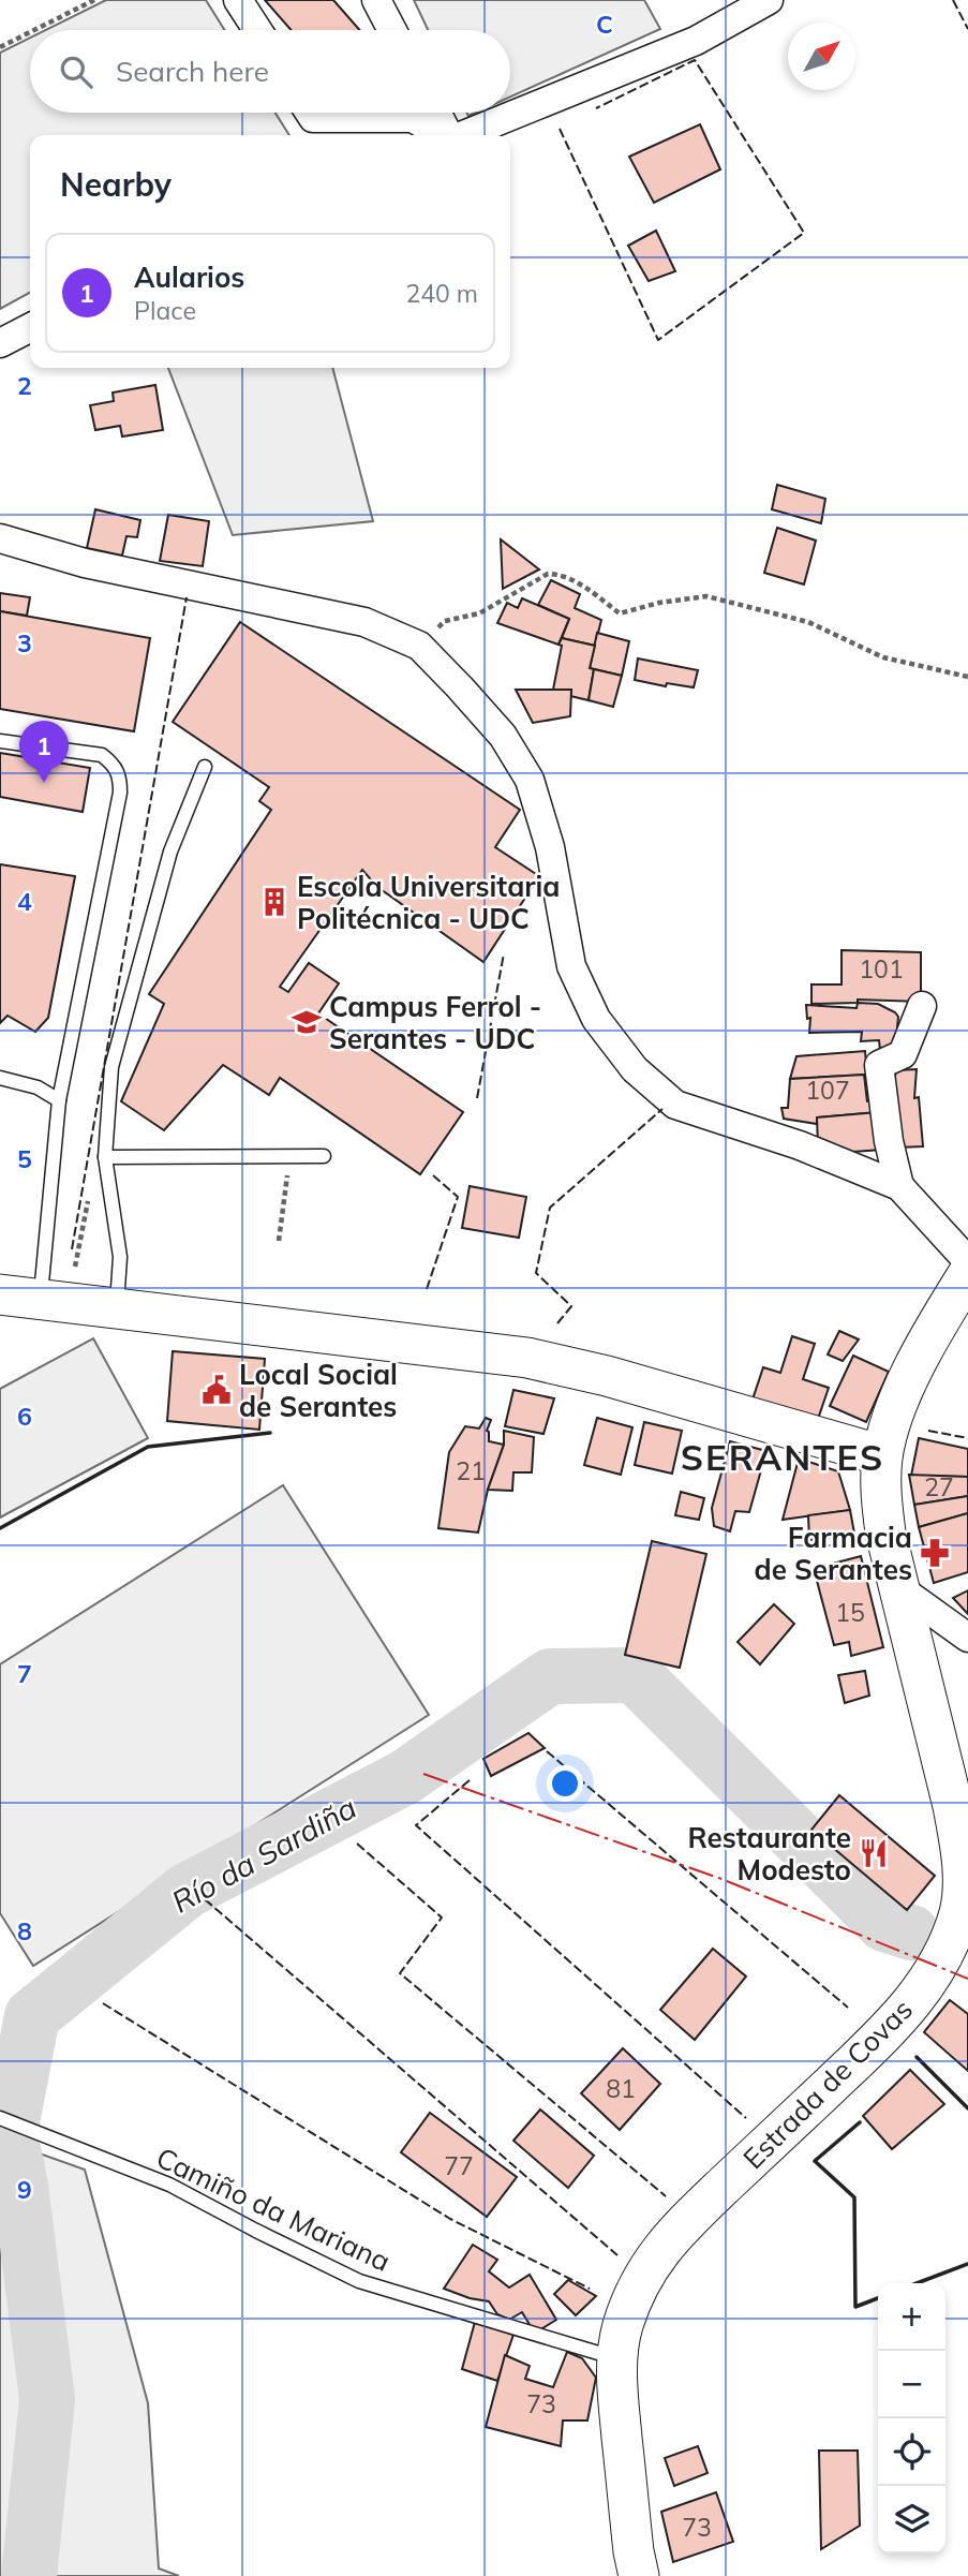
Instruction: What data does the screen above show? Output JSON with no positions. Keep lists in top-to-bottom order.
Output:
{
  "streets": {
    "main road": ["Estrada de Covas"],
    "lane": ["Camiño da Mariana"]
  },
  "crossings": [
    ["Estrada de Covas", "Camiño da Mariana"]
  ],
  "districts": ["SERANTES"],
  "water": ["Río da Sardiña"],
  "places": {
    "building": ["Escola Universitaria Politécnica - UDC"],
    "school or university": ["Campus Ferrol - Serantes - UDC"],
    "public building": ["Local Social de Serantes"],
    "pharmacy": ["Farmacia de Serantes"],
    "restaurant": ["Restaurante Modesto"]
  },
  "house_numbers": [
    "101",
    "107",
    "21",
    "27",
    "15",
    "81",
    "77",
    "73",
    "73"
  ],
  "north": "top right",
  "page": {
    "search": "Search here",
    "heading": "Nearby",
    "list": [
      {
        "mark": "1",
        "name": "Aularios",
        "note": "Place",
        "value": "240 m"
      }
    ],
    "pins": "1",
    "map_buttons": ["+", "−"]
  },
  "grid": {
    "columns": ["C"],
    "rows": [
      "2",
      "3",
      "4",
      "5",
      "6",
      "7",
      "8",
      "9"
    ]
  }
}
